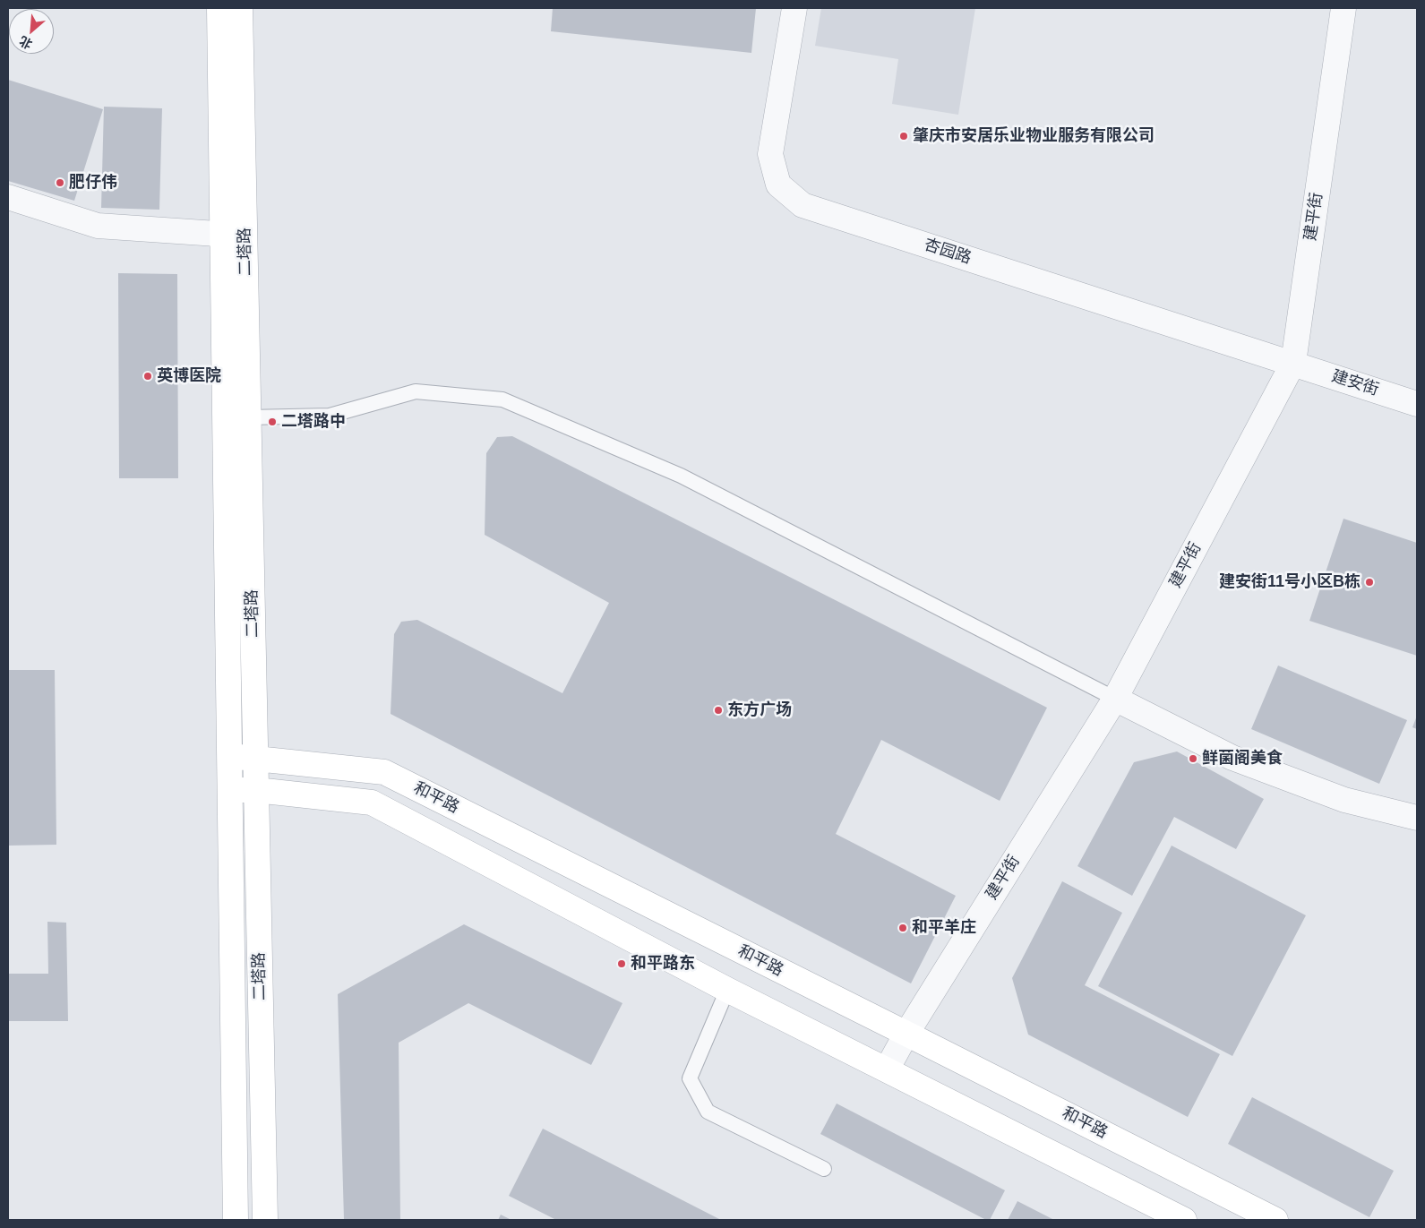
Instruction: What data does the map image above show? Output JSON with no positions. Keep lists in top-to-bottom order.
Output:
{
  "streets": {
    "street": [
      "建平街",
      "二塔路",
      "杏园路",
      "建安街",
      "和平路"
    ]
  },
  "crossings": [
    ["建平街", "杏园路"],
    ["建平街", "建安街"],
    ["建平街", "和平路"],
    ["二塔路", "和平路"],
    ["杏园路", "建安街"]
  ],
  "places": [
    "肇庆市安居乐业物业服务有限公司",
    "肥仔伟",
    "英博医院",
    "二塔路中",
    "建安街11号小区B栋",
    "东方广场",
    "鲜菌阁美食",
    "和平羊庄",
    "和平路东"
  ],
  "north": "bottom left"
}
